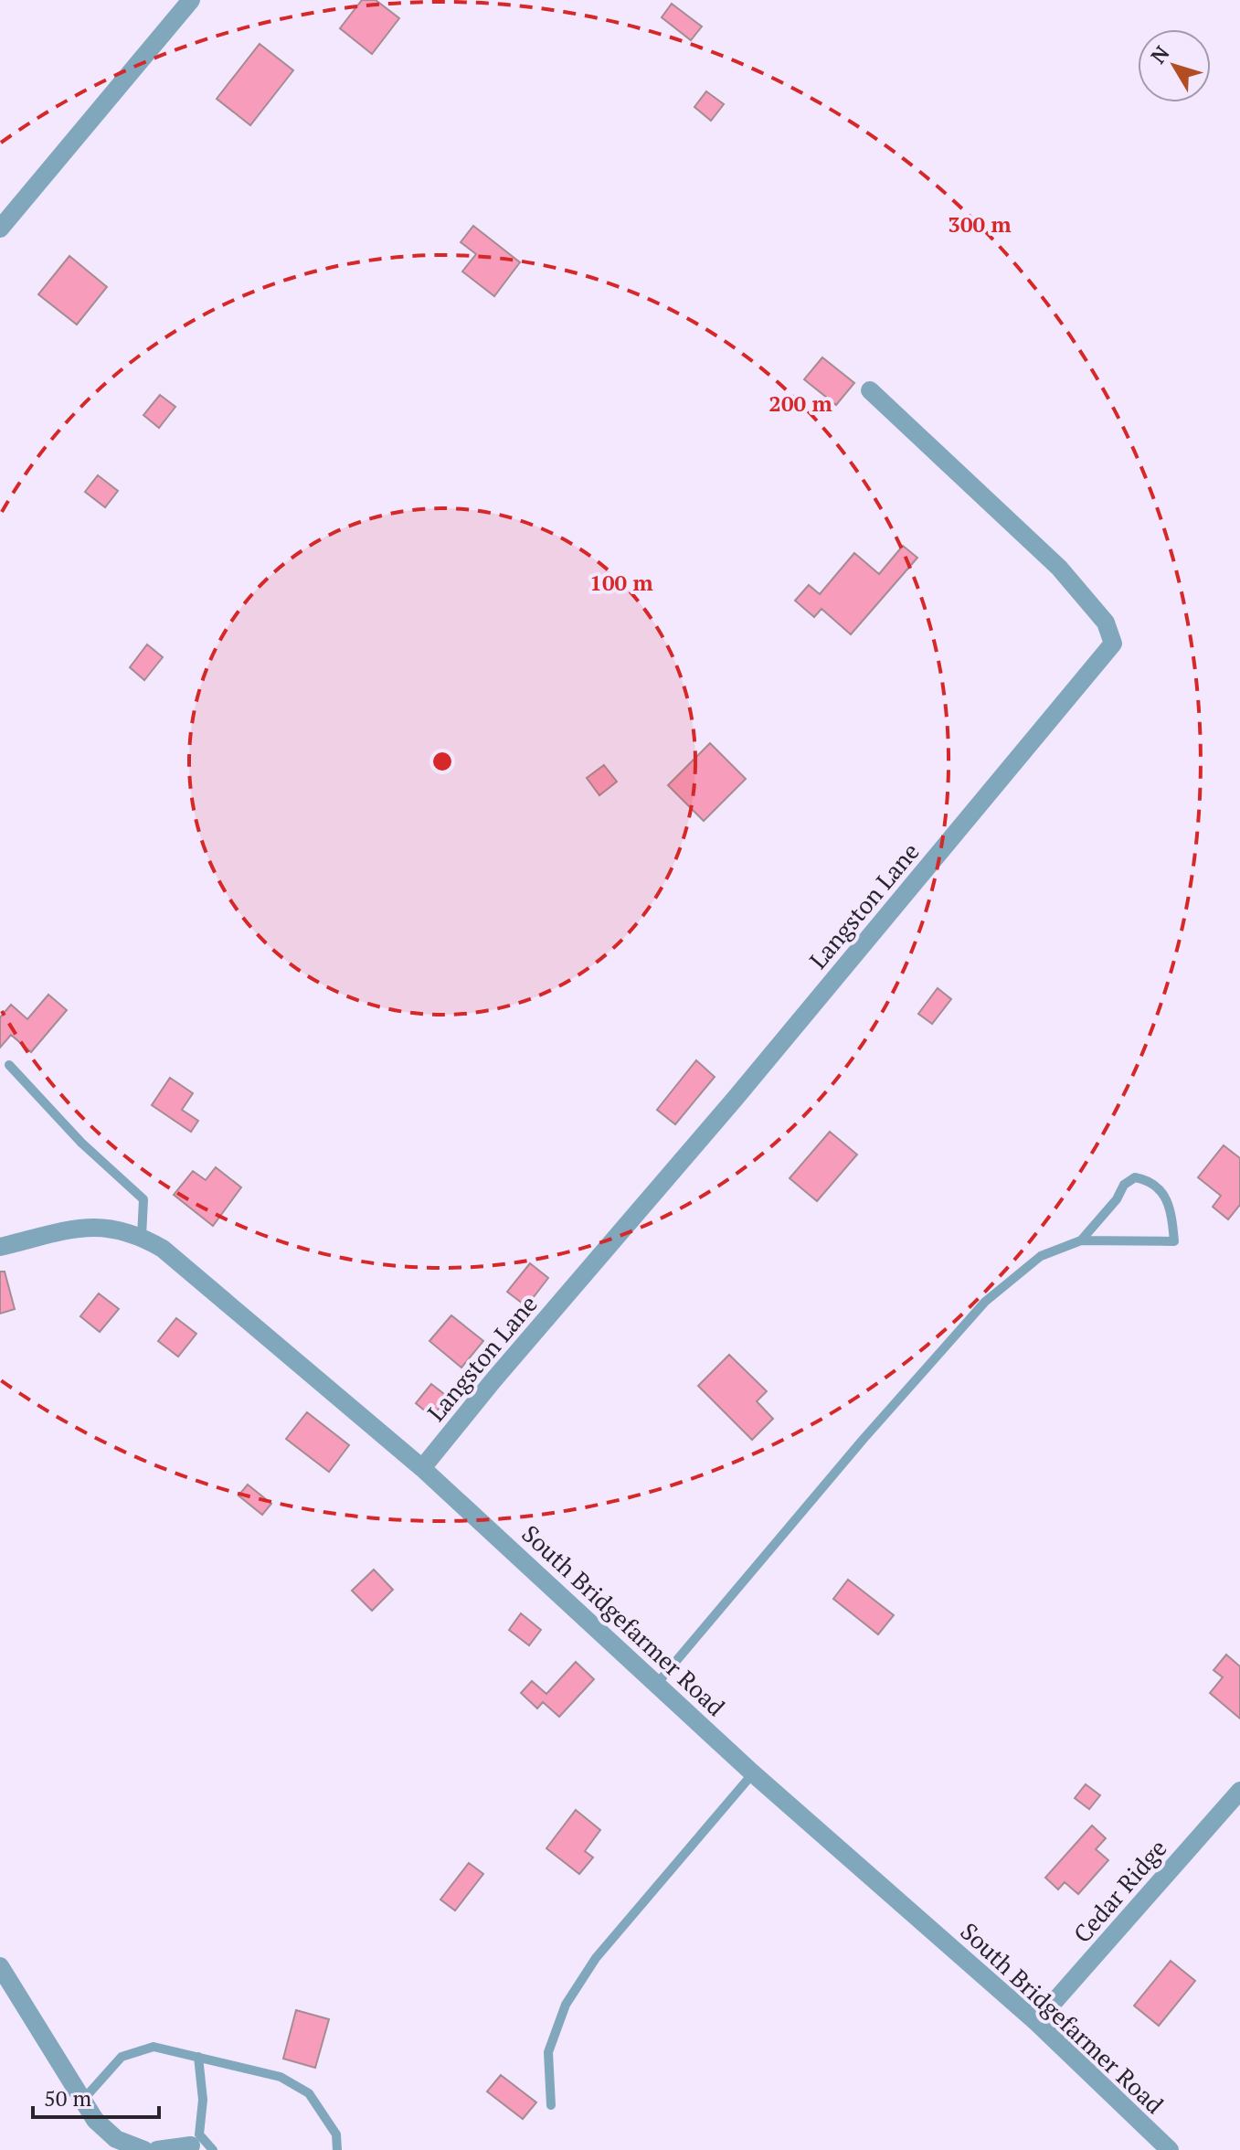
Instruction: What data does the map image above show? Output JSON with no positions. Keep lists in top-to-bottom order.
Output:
{
  "streets": {
    "street": ["Langston Lane", "South Bridgefarmer Road", "Cedar Ridge"]
  },
  "crossings": [
    ["Langston Lane", "South Bridgefarmer Road"],
    ["South Bridgefarmer Road", "Cedar Ridge"]
  ],
  "scale_bar": "50 m",
  "north": "top left",
  "rings": ["300 m", "200 m", "100 m"]
}
